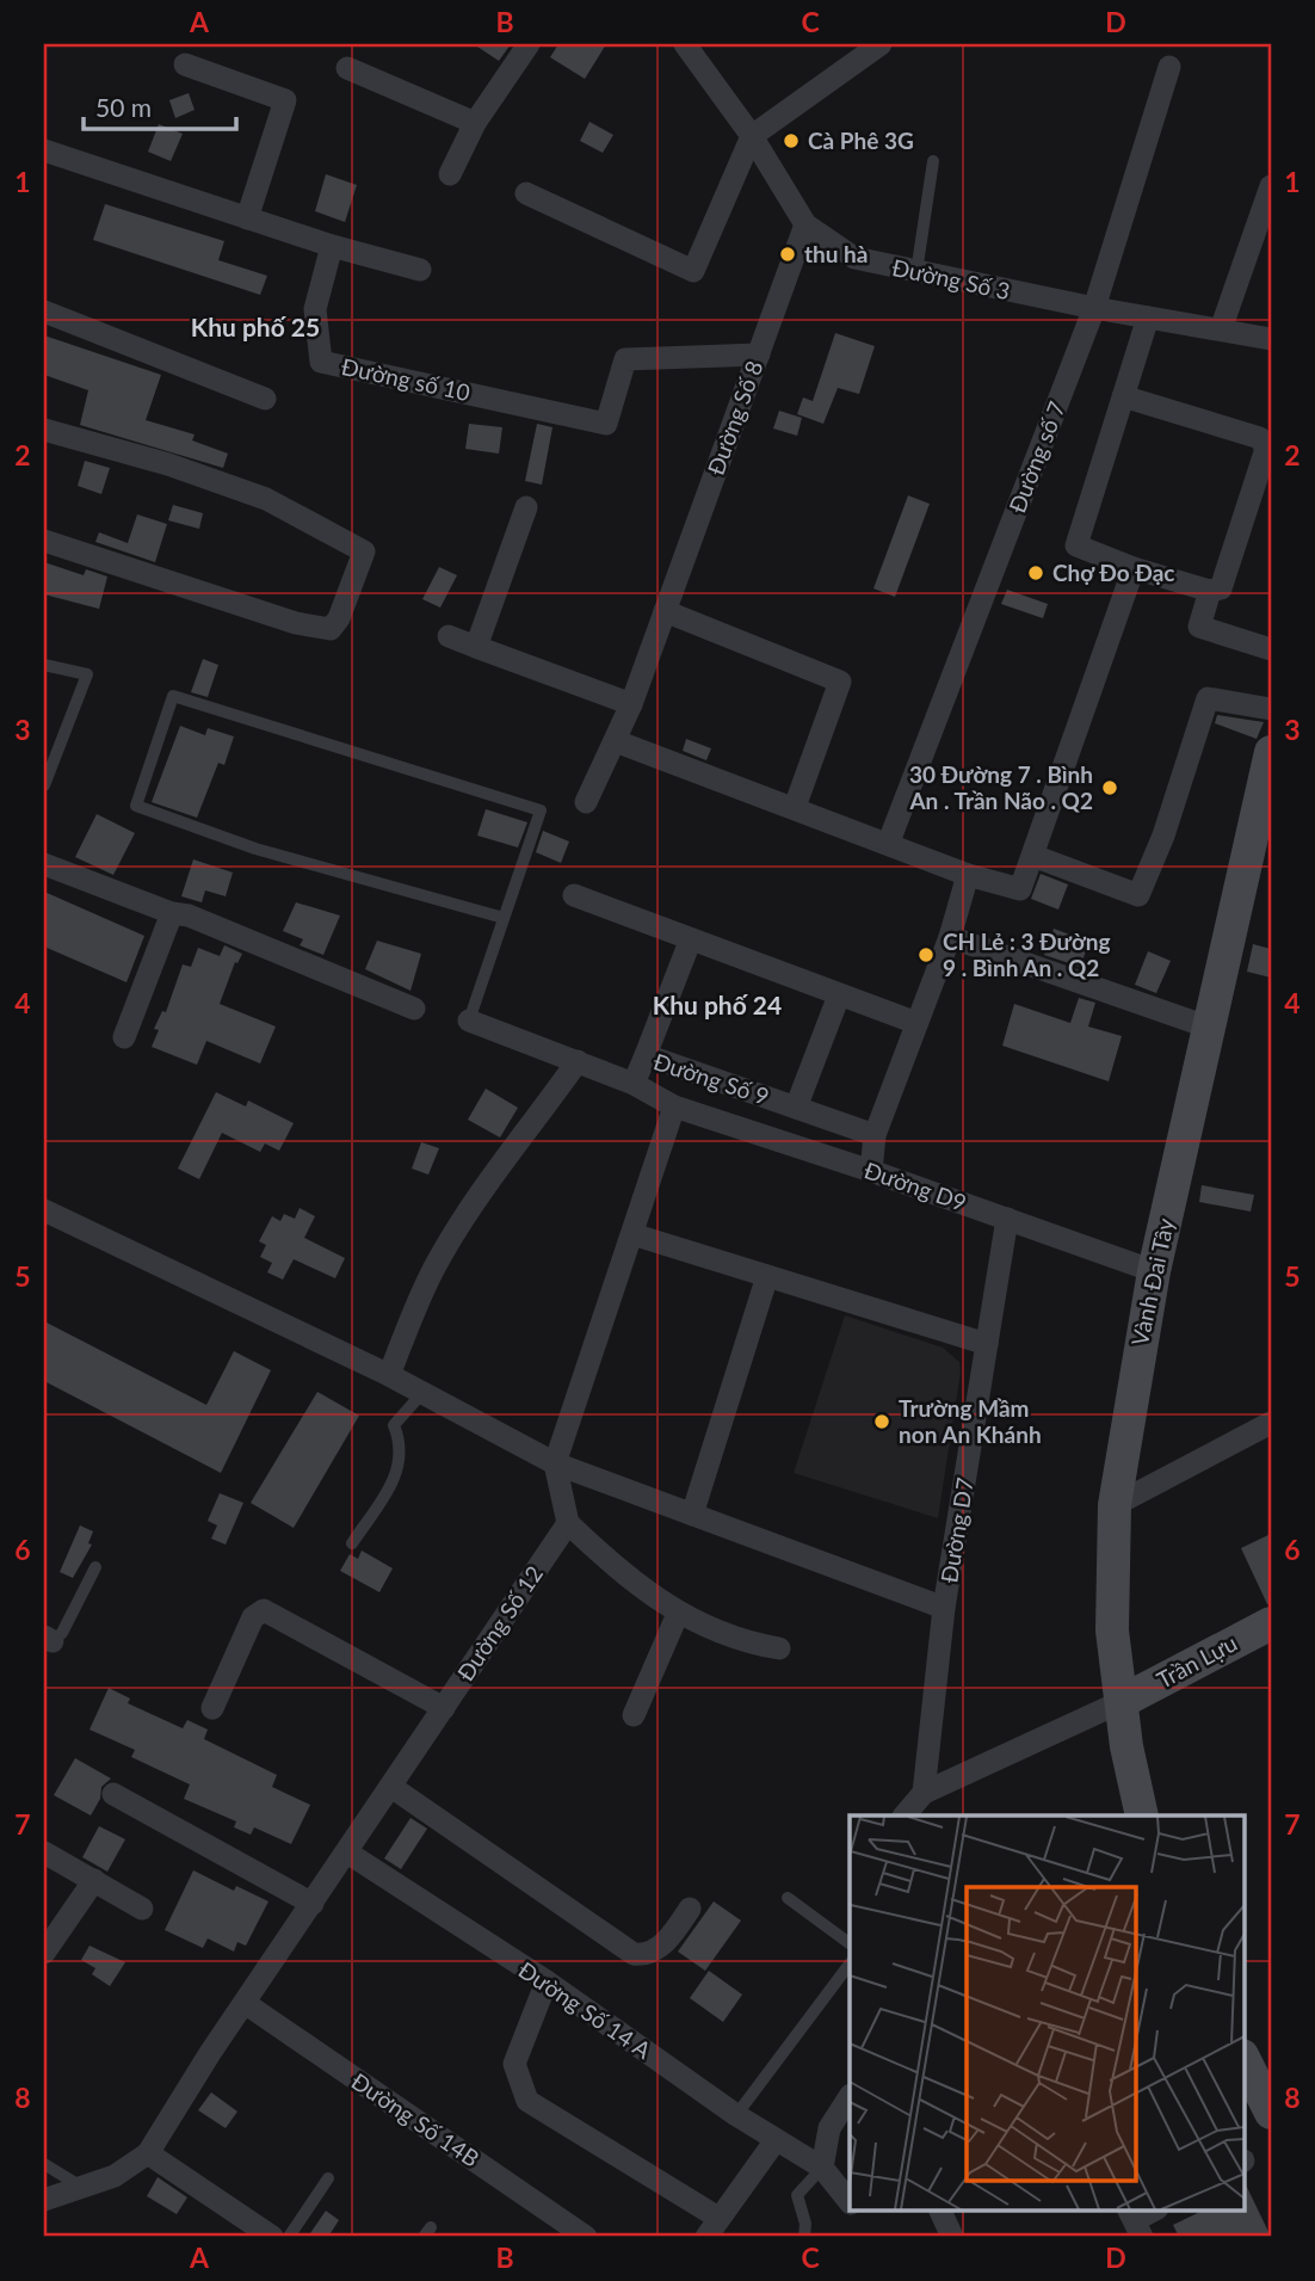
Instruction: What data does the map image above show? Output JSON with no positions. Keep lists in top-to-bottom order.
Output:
{
  "streets": {
    "street": [
      "Đường Số 3",
      "Đường số 10",
      "Đường Số 8",
      "Đường số 7",
      "Đường Số 9",
      "Đường D9",
      "Vành Đai Tây",
      "Đường D7",
      "Đường Số 12",
      "Trần Lựu",
      "Đường Số 14 A",
      "Đường Số 14B"
    ]
  },
  "crossings": [
    ["Đường Số 3", "Đường Số 8"],
    ["Đường Số 3", "Đường số 7"],
    ["Đường số 10", "Đường Số 8"],
    ["Đường Số 9", "Đường D9"],
    ["Đường D9", "Vành Đai Tây"],
    ["Đường D9", "Đường D7"],
    ["Vành Đai Tây", "Trần Lựu"],
    ["Đường Số 12", "Đường Số 14 A"],
    ["Đường Số 12", "Đường Số 14B"]
  ],
  "districts": ["Khu phố 25", "Khu phố 24"],
  "places": [
    "Cà Phê 3G",
    "thu hà",
    "Chợ Đo Đạc",
    "30 Đường 7 . Bình An . Trần Não . Q2",
    "CH Lẻ : 3 Đường 9 . Bình An . Q2",
    "Trường Mầm non An Khánh"
  ],
  "scale_bar": "50 m",
  "grid": {
    "columns": [
      "A",
      "B",
      "C",
      "D"
    ],
    "rows": [
      "1",
      "2",
      "3",
      "4",
      "5",
      "6",
      "7",
      "8"
    ]
  }
}
